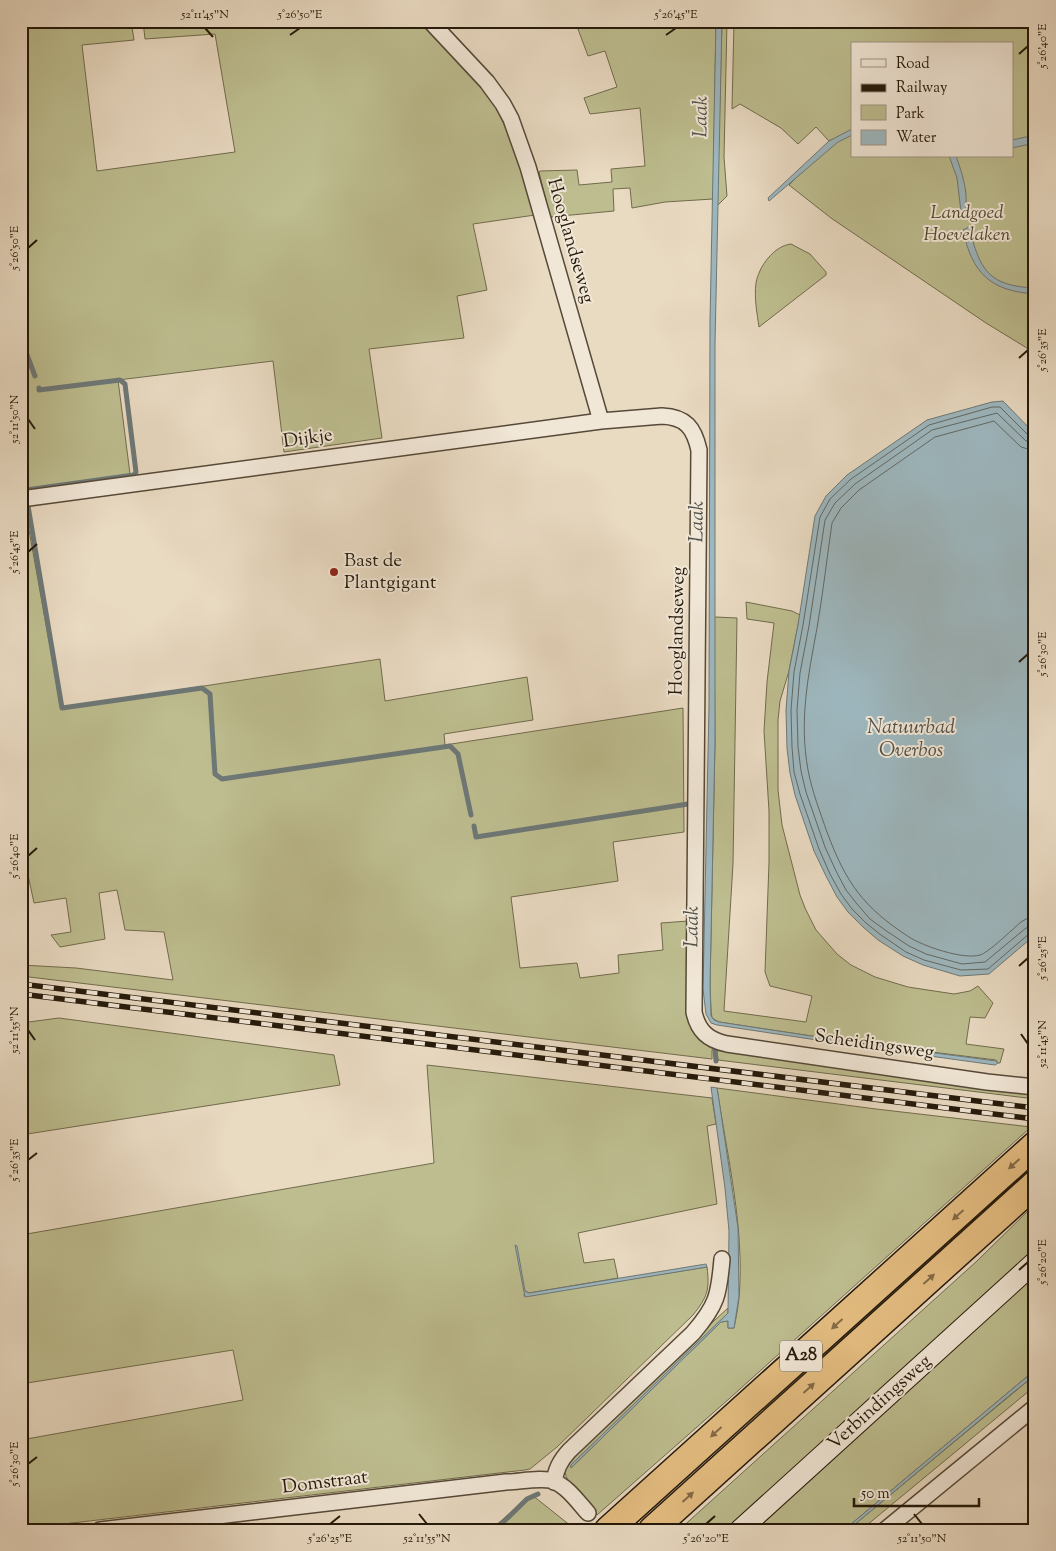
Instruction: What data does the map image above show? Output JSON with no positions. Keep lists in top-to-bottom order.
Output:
{
  "streets": {
    "highway": ["A28"],
    "main road": ["Verbindingsweg"],
    "street": [
      "Hooglandseweg",
      "Dijkje",
      "Scheidingsweg",
      "Domstraat"
    ]
  },
  "crossings": [
    ["Hooglandseweg", "Dijkje"],
    ["Hooglandseweg", "Scheidingsweg"]
  ],
  "water": ["Laak", "Natuurbad Overbos"],
  "parks": ["Landgoed Hoevelaken"],
  "places": ["Bast de Plantgigant"],
  "legend": [
    "Road",
    "Railway",
    "Park",
    "Water"
  ],
  "scale_bar": "50 m",
  "coordinates": [
    "52°11'45\"N",
    "5°26'50\"E",
    "5°26'45\"E",
    "5°26'40\"E",
    "5°26'35\"E",
    "52°11'50\"N",
    "5°26'30\"E",
    "5°26'25\"E",
    "52°11'55\"N",
    "5°26'20\"E"
  ]
}
